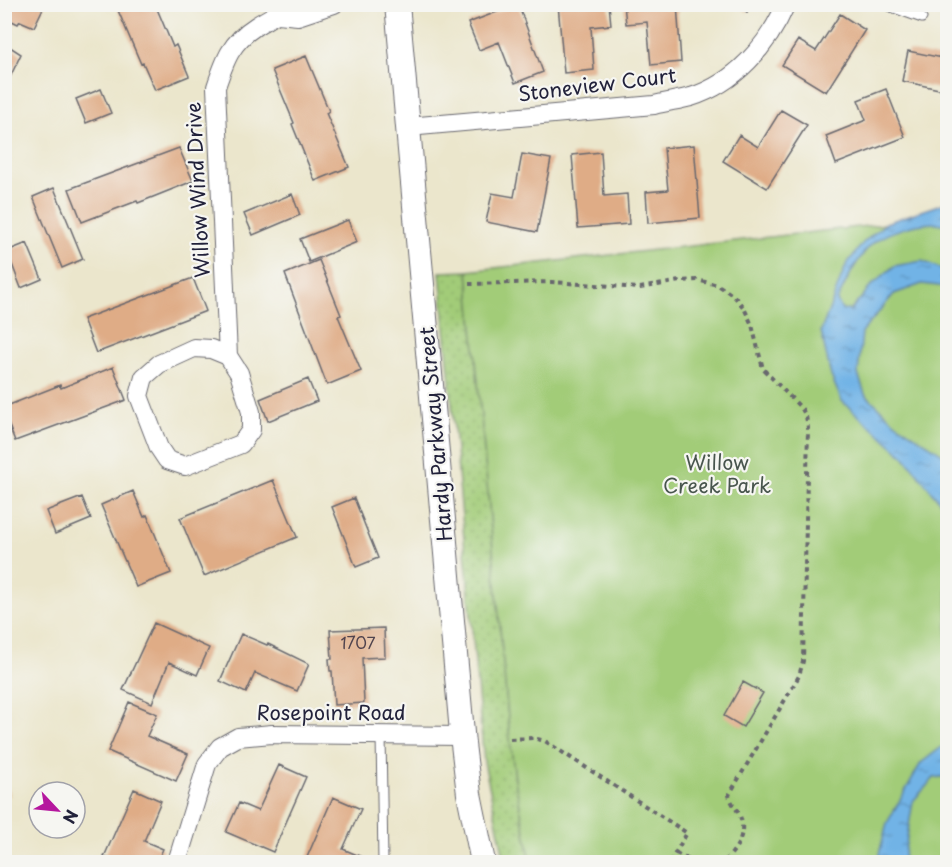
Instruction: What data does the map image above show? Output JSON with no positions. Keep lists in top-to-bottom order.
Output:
{
  "streets": {
    "main road": ["Hardy Parkway Street"],
    "street": ["Stoneview Court", "Willow Wind Drive", "Rosepoint Road"]
  },
  "crossings": [
    ["Stoneview Court", "Hardy Parkway Street"],
    ["Hardy Parkway Street", "Rosepoint Road"]
  ],
  "parks": ["Willow Creek Park"],
  "house_numbers": ["1707"],
  "north": "bottom right"
}
